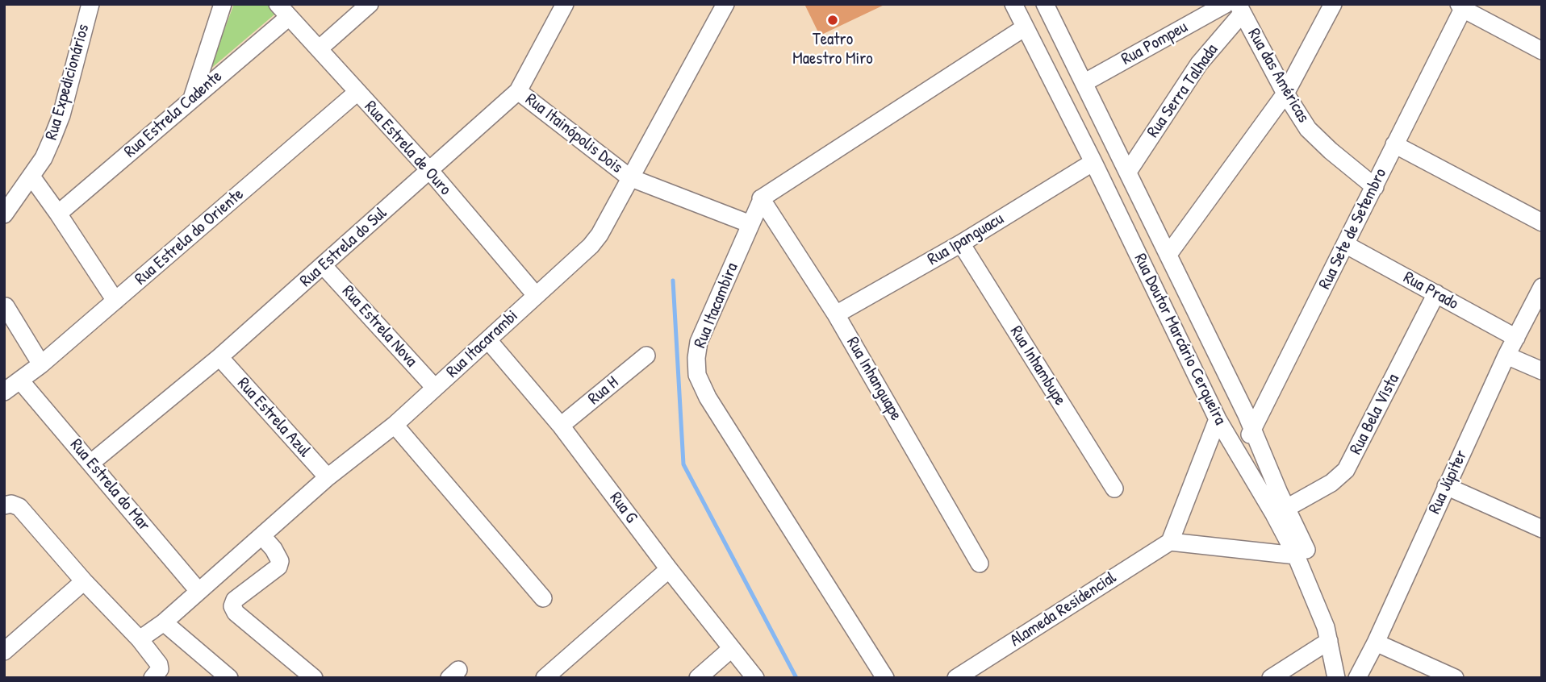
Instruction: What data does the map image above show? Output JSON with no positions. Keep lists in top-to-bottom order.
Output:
{
  "streets": {
    "street": [
      "Rua Pompeu",
      "Rua das Américas",
      "Rua Expedicionários",
      "Rua Serra Talhada",
      "Rua Estrela Cadente",
      "Rua Itainópolis Dois",
      "Rua Estrela de Ouro",
      "Rua Sete de Setembro",
      "Rua Estrela do Oriente",
      "Rua Ipanguacu",
      "Rua Estrela do Sul",
      "Rua Prado",
      "Rua Itacambira",
      "Rua Estrela Nova",
      "Rua Doutor Marcário Cerqueira",
      "Rua Itacarambi",
      "Rua Inhambupe",
      "Rua Inhanguape",
      "Rua H",
      "Rua Bela Vista",
      "Rua Estrela Azul",
      "Rua Júpiter",
      "Rua Estrela do Mar",
      "Rua G",
      "Alameda Residencial"
    ]
  },
  "crossings": [
    ["Rua Pompeu", "Rua Doutor Marcário Cerqueira"],
    ["Rua das Américas", "Rua Serra Talhada"],
    ["Rua das Américas", "Rua Sete de Setembro"],
    ["Rua Serra Talhada", "Rua Doutor Marcário Cerqueira"],
    ["Rua Estrela Cadente", "Rua Estrela de Ouro"],
    ["Rua Itainópolis Dois", "Rua Estrela do Sul"],
    ["Rua Itainópolis Dois", "Rua Itacambira"],
    ["Rua Itainópolis Dois", "Rua Itacarambi"],
    ["Rua Estrela de Ouro", "Rua Estrela do Oriente"],
    ["Rua Estrela de Ouro", "Rua Estrela do Sul"],
    ["Rua Estrela de Ouro", "Rua Itacarambi"],
    ["Rua Sete de Setembro", "Rua Prado"],
    ["Rua Sete de Setembro", "Rua Doutor Marcário Cerqueira"],
    ["Rua Estrela do Oriente", "Rua Estrela do Mar"],
    ["Rua Ipanguacu", "Rua Doutor Marcário Cerqueira"],
    ["Rua Ipanguacu", "Rua Inhambupe"],
    ["Rua Ipanguacu", "Rua Inhanguape"],
    ["Rua Estrela do Sul", "Rua Estrela Nova"],
    ["Rua Estrela do Sul", "Rua Estrela Azul"],
    ["Rua Estrela do Sul", "Rua Estrela do Mar"],
    ["Rua Prado", "Rua Bela Vista"],
    ["Rua Prado", "Rua Júpiter"],
    ["Rua Itacambira", "Rua Inhanguape"],
    ["Rua Estrela Nova", "Rua Itacarambi"],
    ["Rua Doutor Marcário Cerqueira", "Rua Bela Vista"],
    ["Rua Itacarambi", "Rua Estrela Azul"],
    ["Rua Itacarambi", "Rua Estrela do Mar"],
    ["Rua Itacarambi", "Rua G"],
    ["Rua H", "Rua G"]
  ],
  "places": ["Teatro Maestro Miro"]
}
